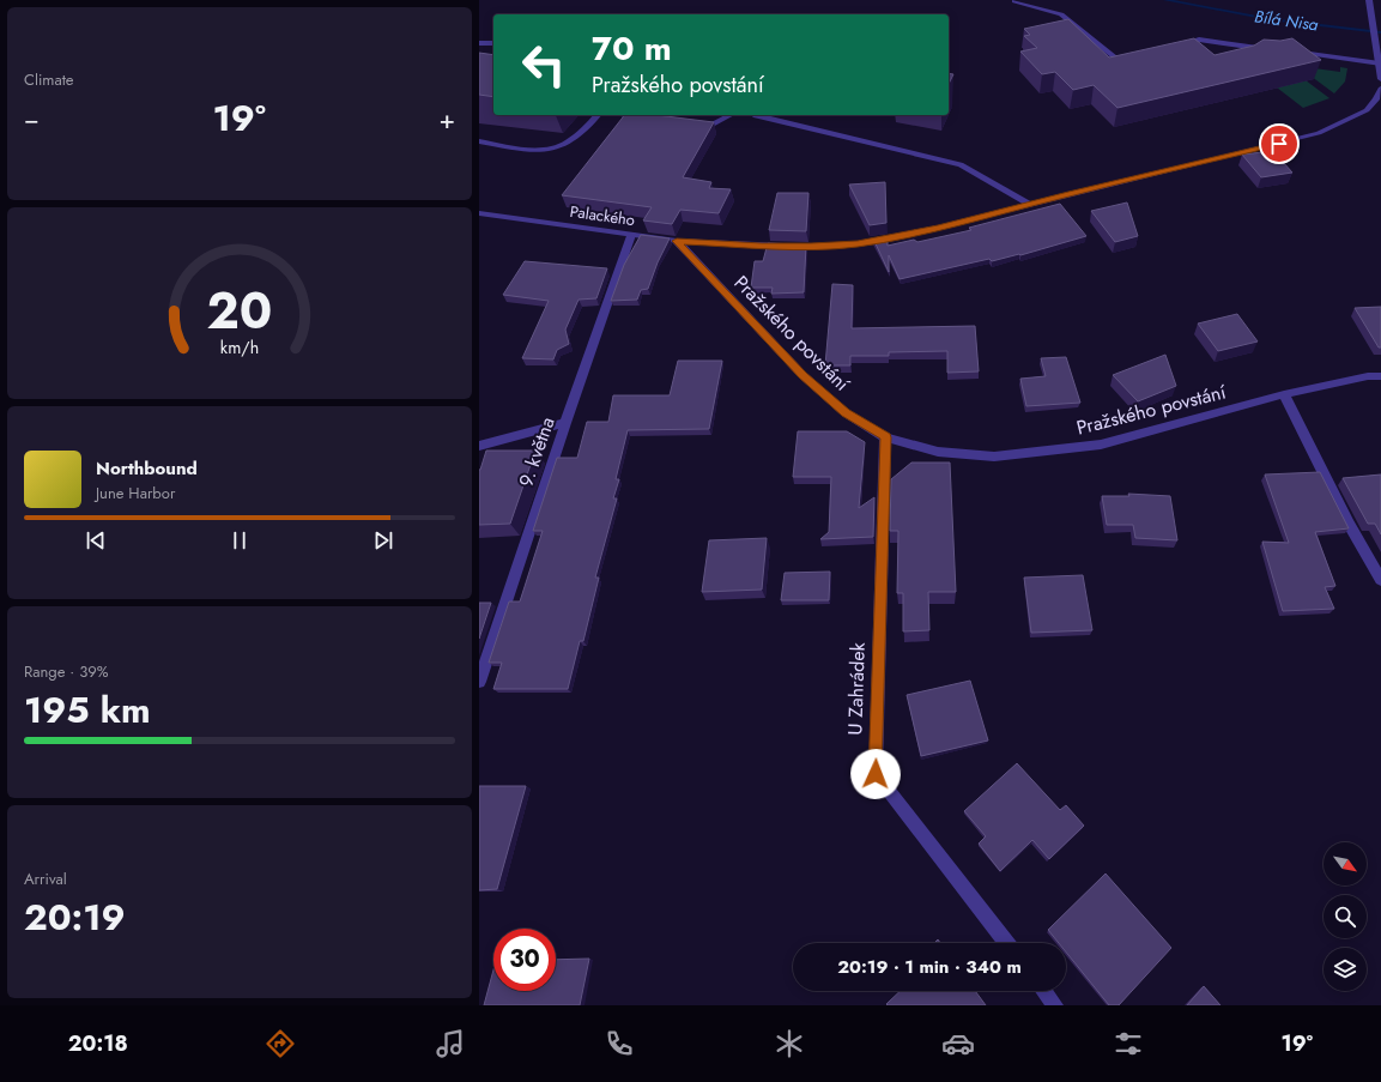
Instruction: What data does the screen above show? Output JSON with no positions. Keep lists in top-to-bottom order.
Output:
{
  "streets": {
    "street": [
      "Palackého",
      "Pražského povstání",
      "9. května",
      "U Zahrádek"
    ]
  },
  "crossings": [
    ["Palackého", "Pražského povstání"],
    ["Palackého", "9. května"],
    ["Pražského povstání", "U Zahrádek"]
  ],
  "water": ["Bílá Nisa"],
  "north": "bottom right",
  "page": {
    "tile": [
      "Climate",
      ["Range · 39%", "195 km"],
      ["Arrival", "20:19"]
    ],
    "turn": ["70 m", "Pražského povstání"],
    "heat": ["−", "19°", "+"],
    "song": ["Northbound", "June Harbor"],
    "limit": "30",
    "trip": "20:19 · 1 min · 340 m",
    "tabs": ["20:18", "19°"],
    "gauge": ["20", "km/h"]
  }
}
